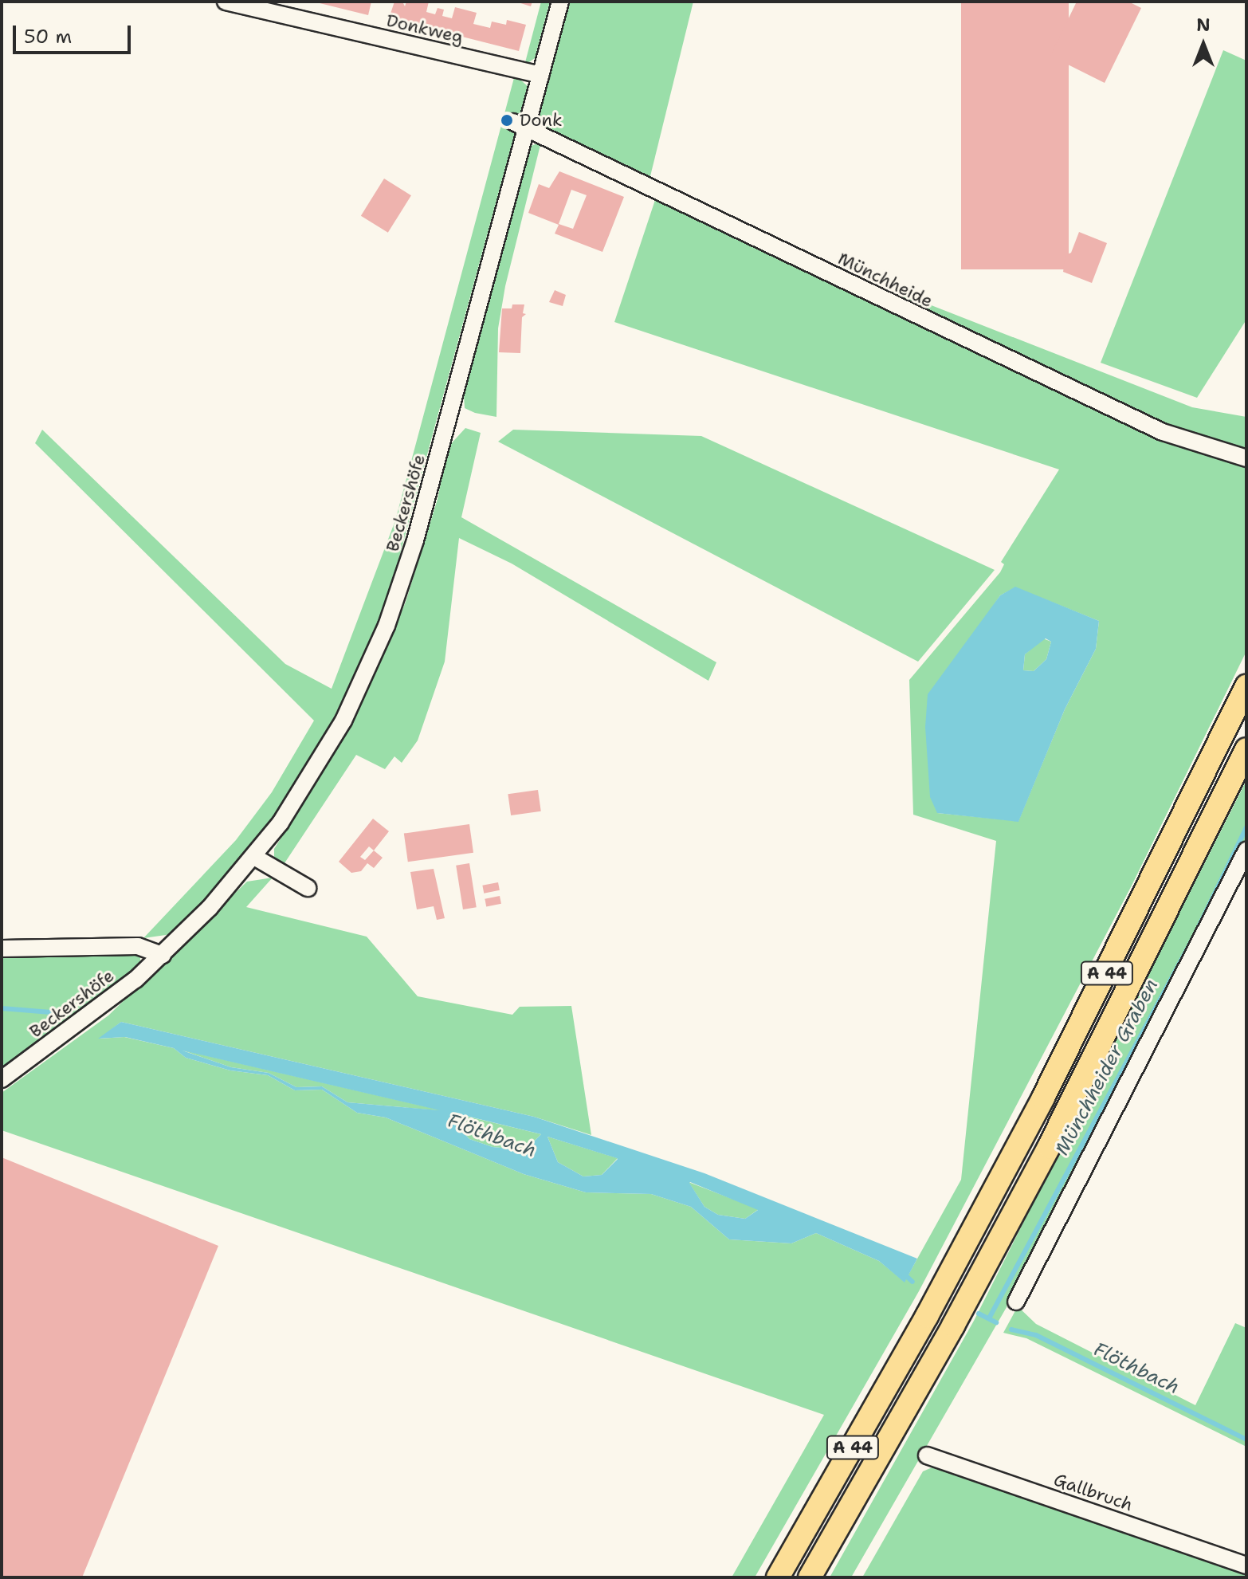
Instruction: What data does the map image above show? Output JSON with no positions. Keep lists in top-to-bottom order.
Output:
{
  "streets": {
    "highway": ["A 44"],
    "street": [
      "Donkweg",
      "Münchheide",
      "Beckershöfe",
      "Gallbruch"
    ]
  },
  "crossings": [
    ["Donkweg", "Beckershöfe"],
    ["Münchheide", "Beckershöfe"]
  ],
  "water": ["Münchheider Graben", "Flöthbach"],
  "places": ["Donk"],
  "scale_bar": "50 m",
  "north": "top"
}
